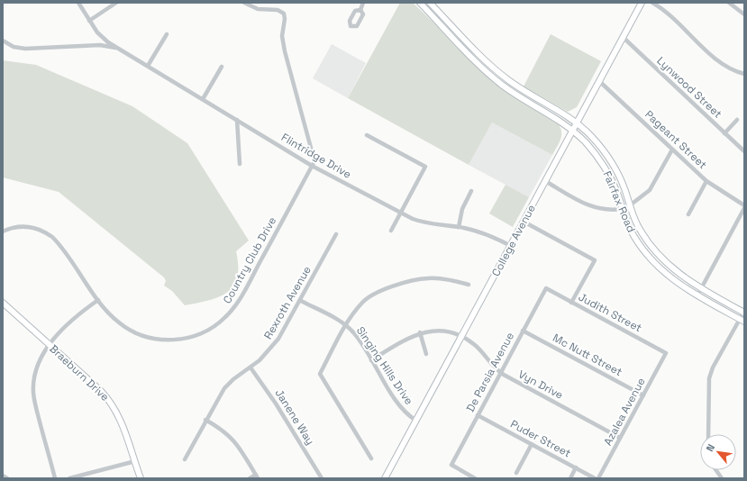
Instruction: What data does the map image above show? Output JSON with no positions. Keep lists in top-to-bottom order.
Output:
{
  "streets": {
    "main road": ["Fairfax Road", "College Avenue", "Braeburn Drive"],
    "street": [
      "Lynwood Street",
      "Pageant Street",
      "Flintridge Drive",
      "Country Club Drive",
      "Rexroth Avenue",
      "Judith Street",
      "Mc Nutt Street",
      "Singing Hills Drive",
      "De Parsia Avenue",
      "Vyn Drive",
      "Azalea Avenue",
      "Janene Way",
      "Puder Street"
    ]
  },
  "crossings": [
    ["Lynwood Street", "College Avenue"],
    ["Pageant Street", "College Avenue"],
    ["Flintridge Drive", "College Avenue"],
    ["Flintridge Drive", "Country Club Drive"],
    ["Fairfax Road", "College Avenue"],
    ["College Avenue", "Singing Hills Drive"],
    ["College Avenue", "Vyn Drive"],
    ["Rexroth Avenue", "Singing Hills Drive"],
    ["Rexroth Avenue", "Janene Way"],
    ["Judith Street", "De Parsia Avenue"],
    ["Judith Street", "Azalea Avenue"],
    ["Mc Nutt Street", "De Parsia Avenue"],
    ["Mc Nutt Street", "Azalea Avenue"],
    ["Singing Hills Drive", "Vyn Drive"],
    ["De Parsia Avenue", "Vyn Drive"],
    ["De Parsia Avenue", "Puder Street"],
    ["Vyn Drive", "Azalea Avenue"]
  ],
  "north": "top left"
}
